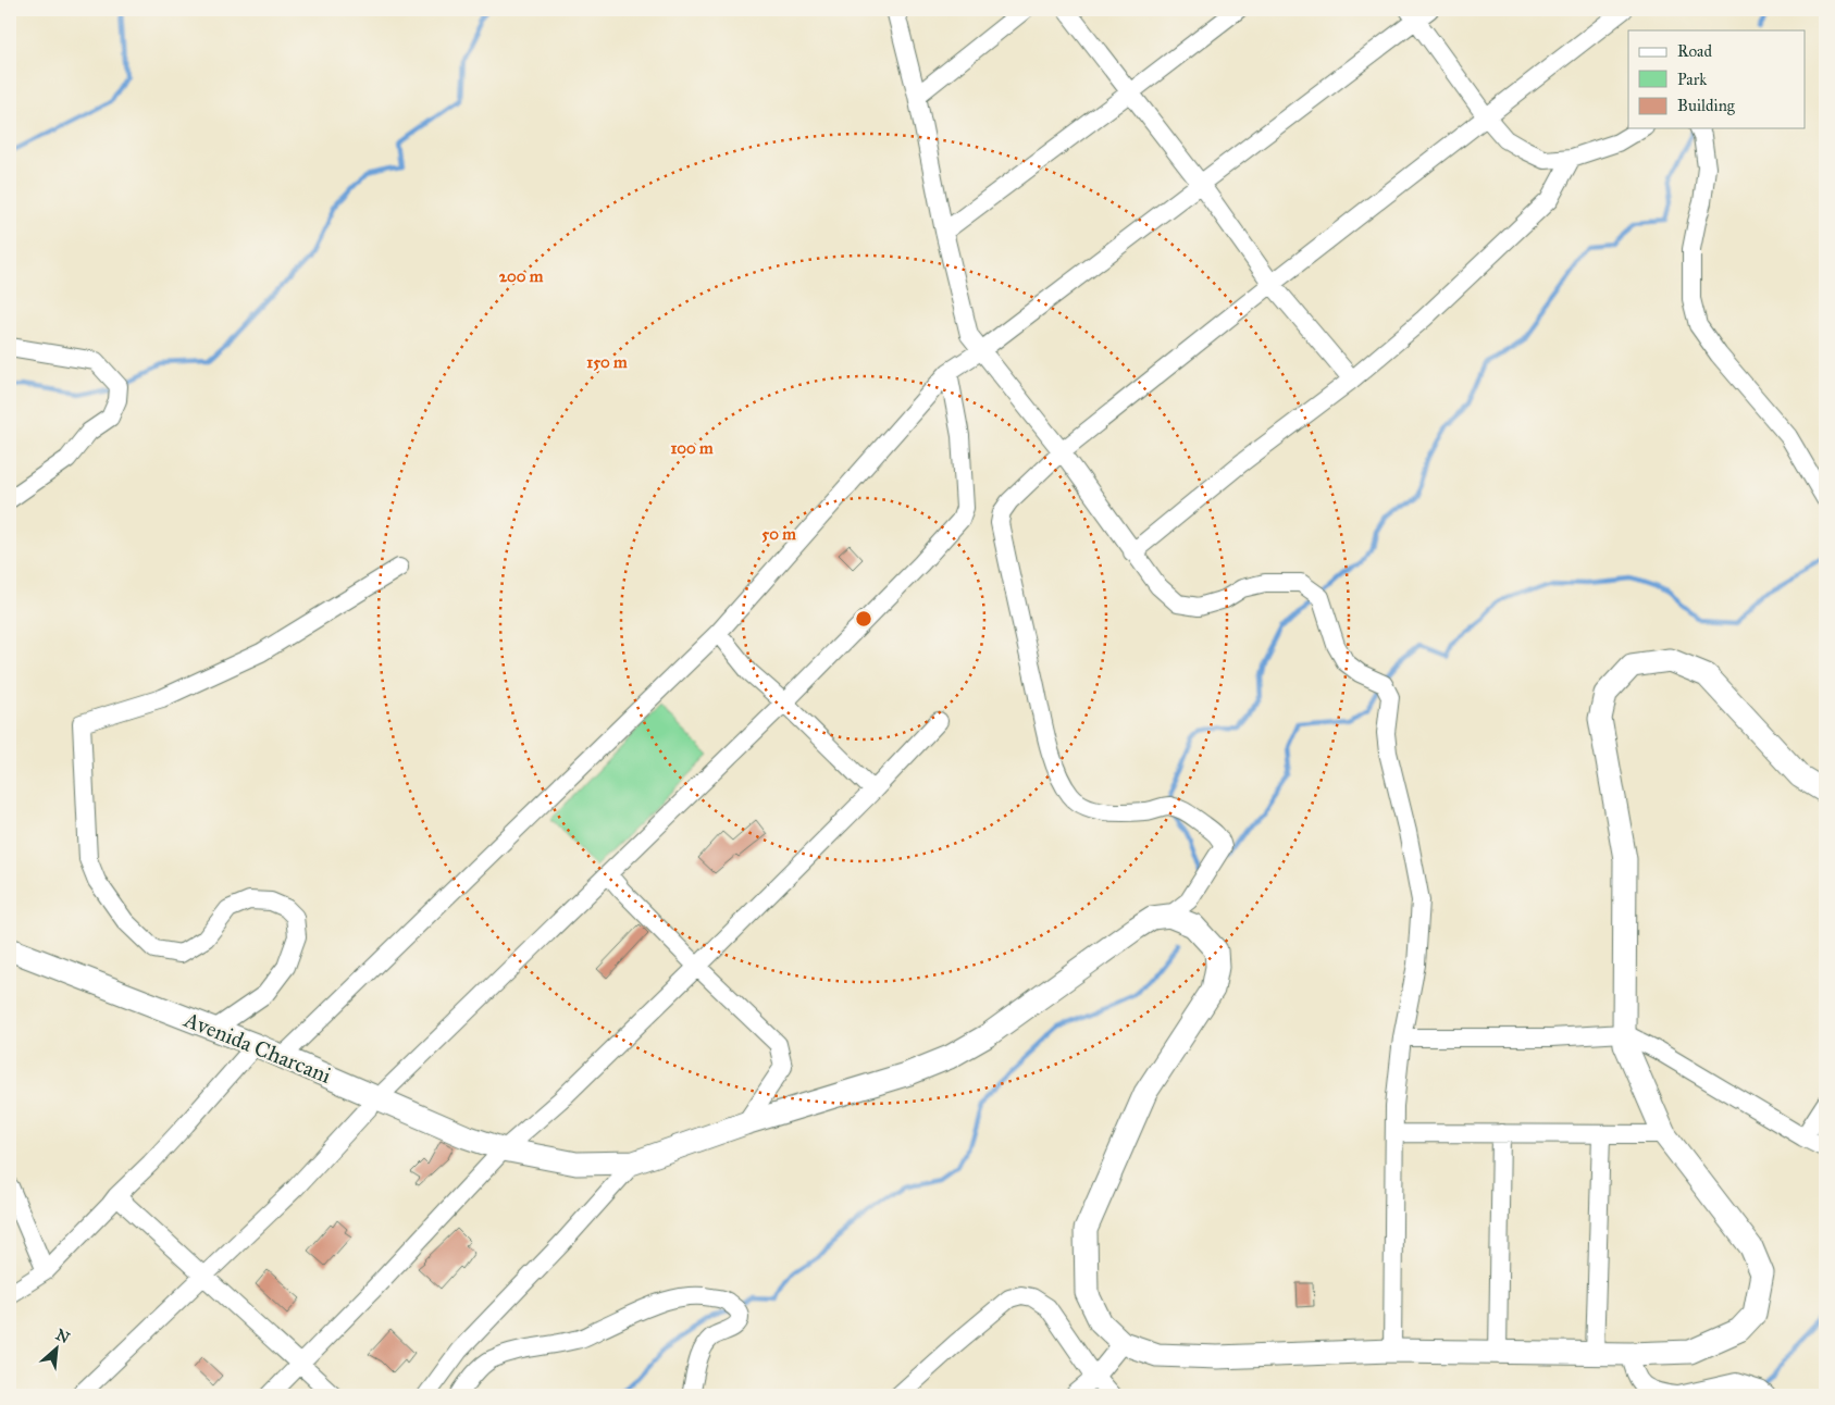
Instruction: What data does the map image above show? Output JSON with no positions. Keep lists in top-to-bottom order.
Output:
{
  "streets": {
    "main road": ["Avenida Charcani"]
  },
  "legend": ["Road", "Park", "Building"],
  "north": "top right",
  "rings": [
    "200 m",
    "150 m",
    "100 m",
    "50 m"
  ]
}
